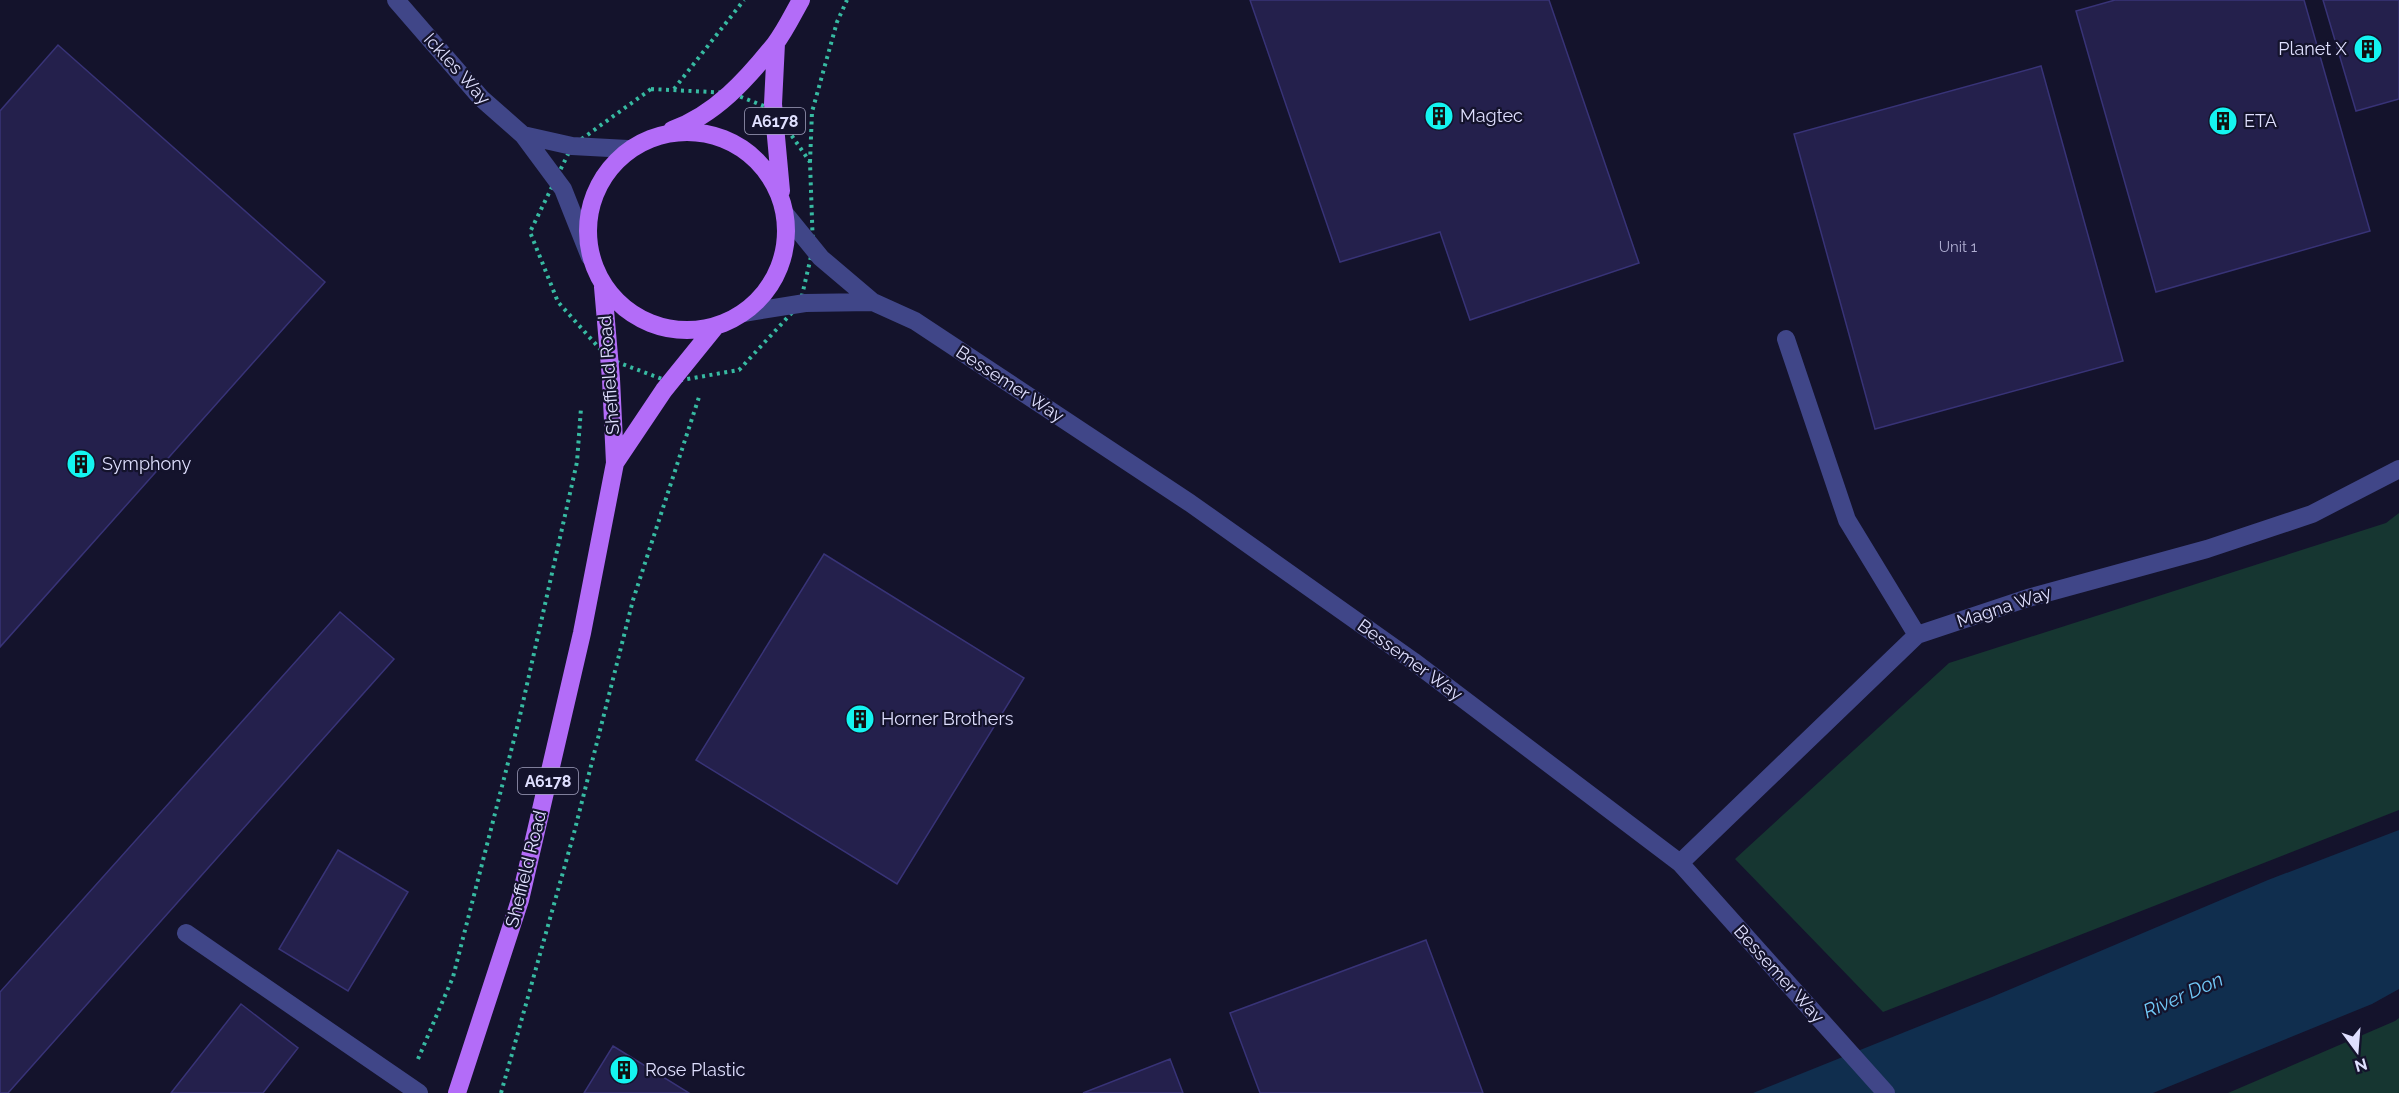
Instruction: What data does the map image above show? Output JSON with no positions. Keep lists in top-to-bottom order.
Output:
{
  "streets": {
    "main road": ["A6178", "Sheffield Road"],
    "street": ["Ickles Way", "Bessemer Way", "Magna Way"]
  },
  "crossings": [
    ["Ickles Way", "A6178"],
    ["Ickles Way", "Sheffield Road"],
    ["Ickles Way", "Bessemer Way"],
    ["A6178", "Sheffield Road"],
    ["A6178", "Bessemer Way"],
    ["Sheffield Road", "Bessemer Way"],
    ["Bessemer Way", "Magna Way"]
  ],
  "water": ["River Don"],
  "places": {
    "building": [
      "Planet X",
      "Magtec",
      "ETA",
      "Symphony",
      "Horner Brothers",
      "Rose Plastic"
    ]
  },
  "house_numbers": ["Unit 1"],
  "north": "bottom"
}
